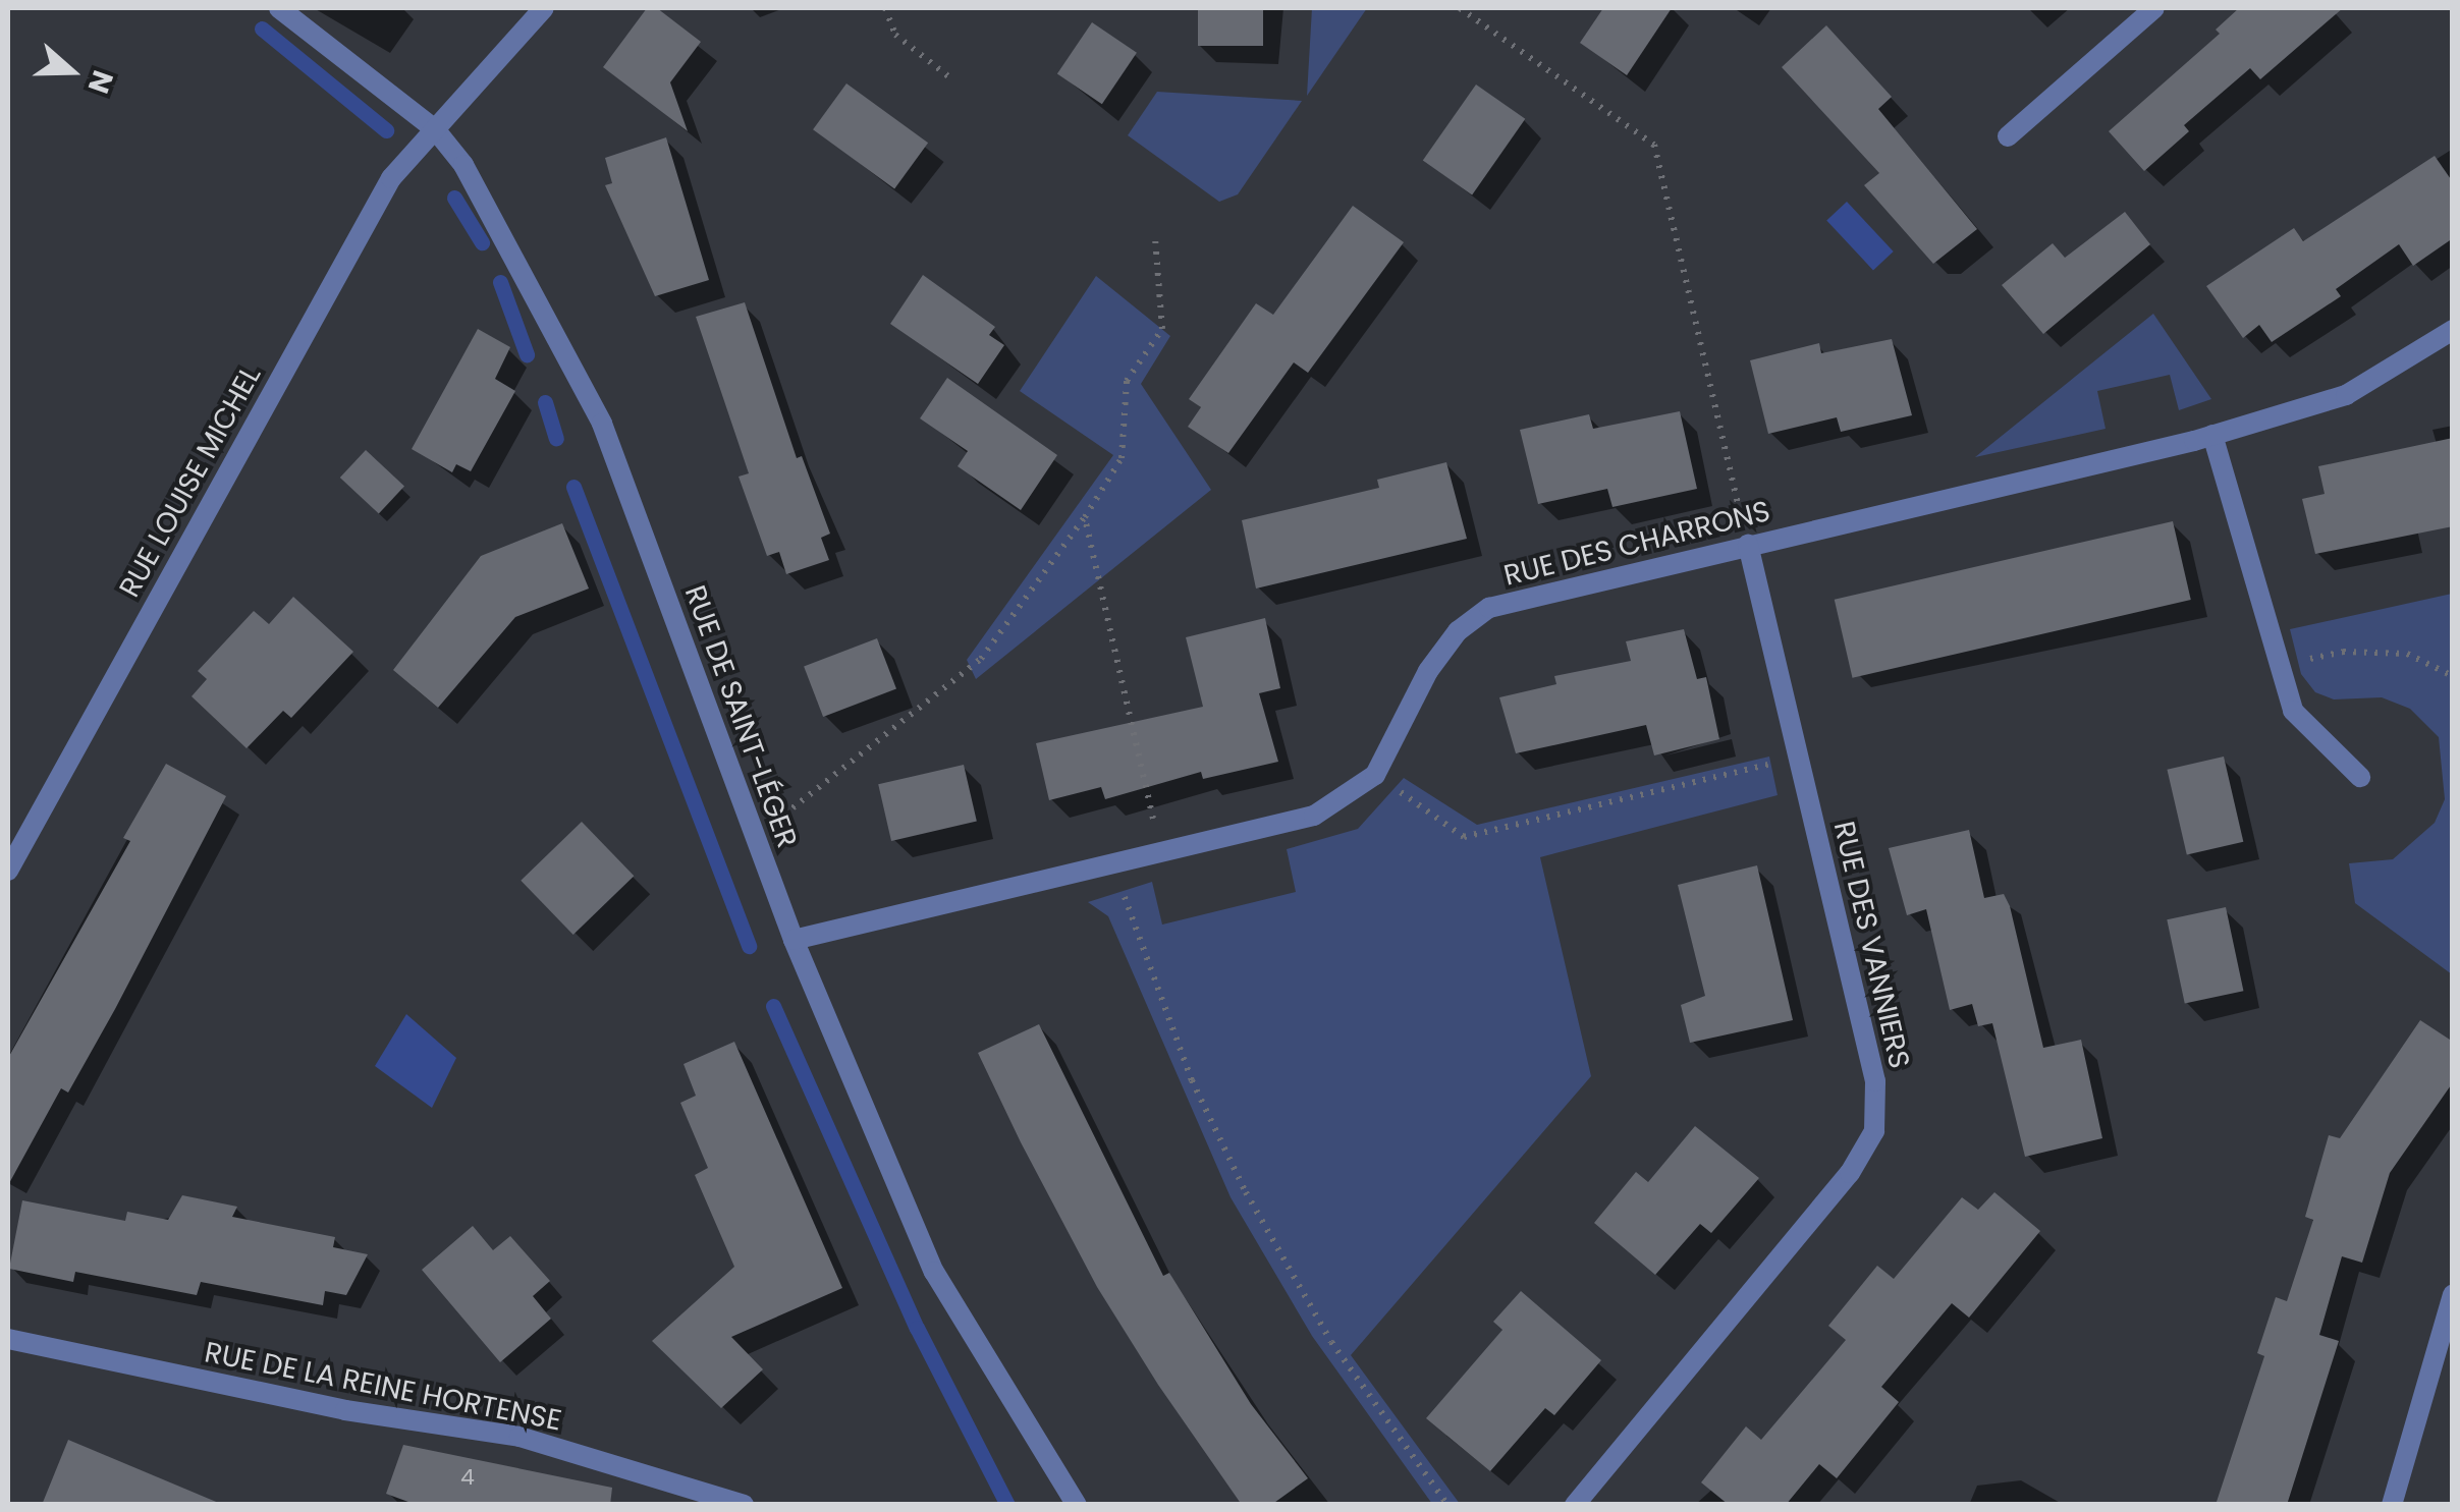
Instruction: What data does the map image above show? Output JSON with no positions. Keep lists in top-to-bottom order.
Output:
{
  "streets": {
    "street": [
      "RUE LOUISE MICHEL",
      "RUE DES CHARRONS",
      "RUE DE SAINT-LÉGER",
      "RUE DES VANNIERS",
      "RUE DE LA REINE HORTENSE"
    ]
  },
  "crossings": [
    ["RUE LOUISE MICHEL", "RUE DE SAINT-LÉGER"],
    ["RUE DES CHARRONS", "RUE DE SAINT-LÉGER"],
    ["RUE DES CHARRONS", "RUE DES VANNIERS"]
  ],
  "house_numbers": ["4"],
  "north": "right"
}
